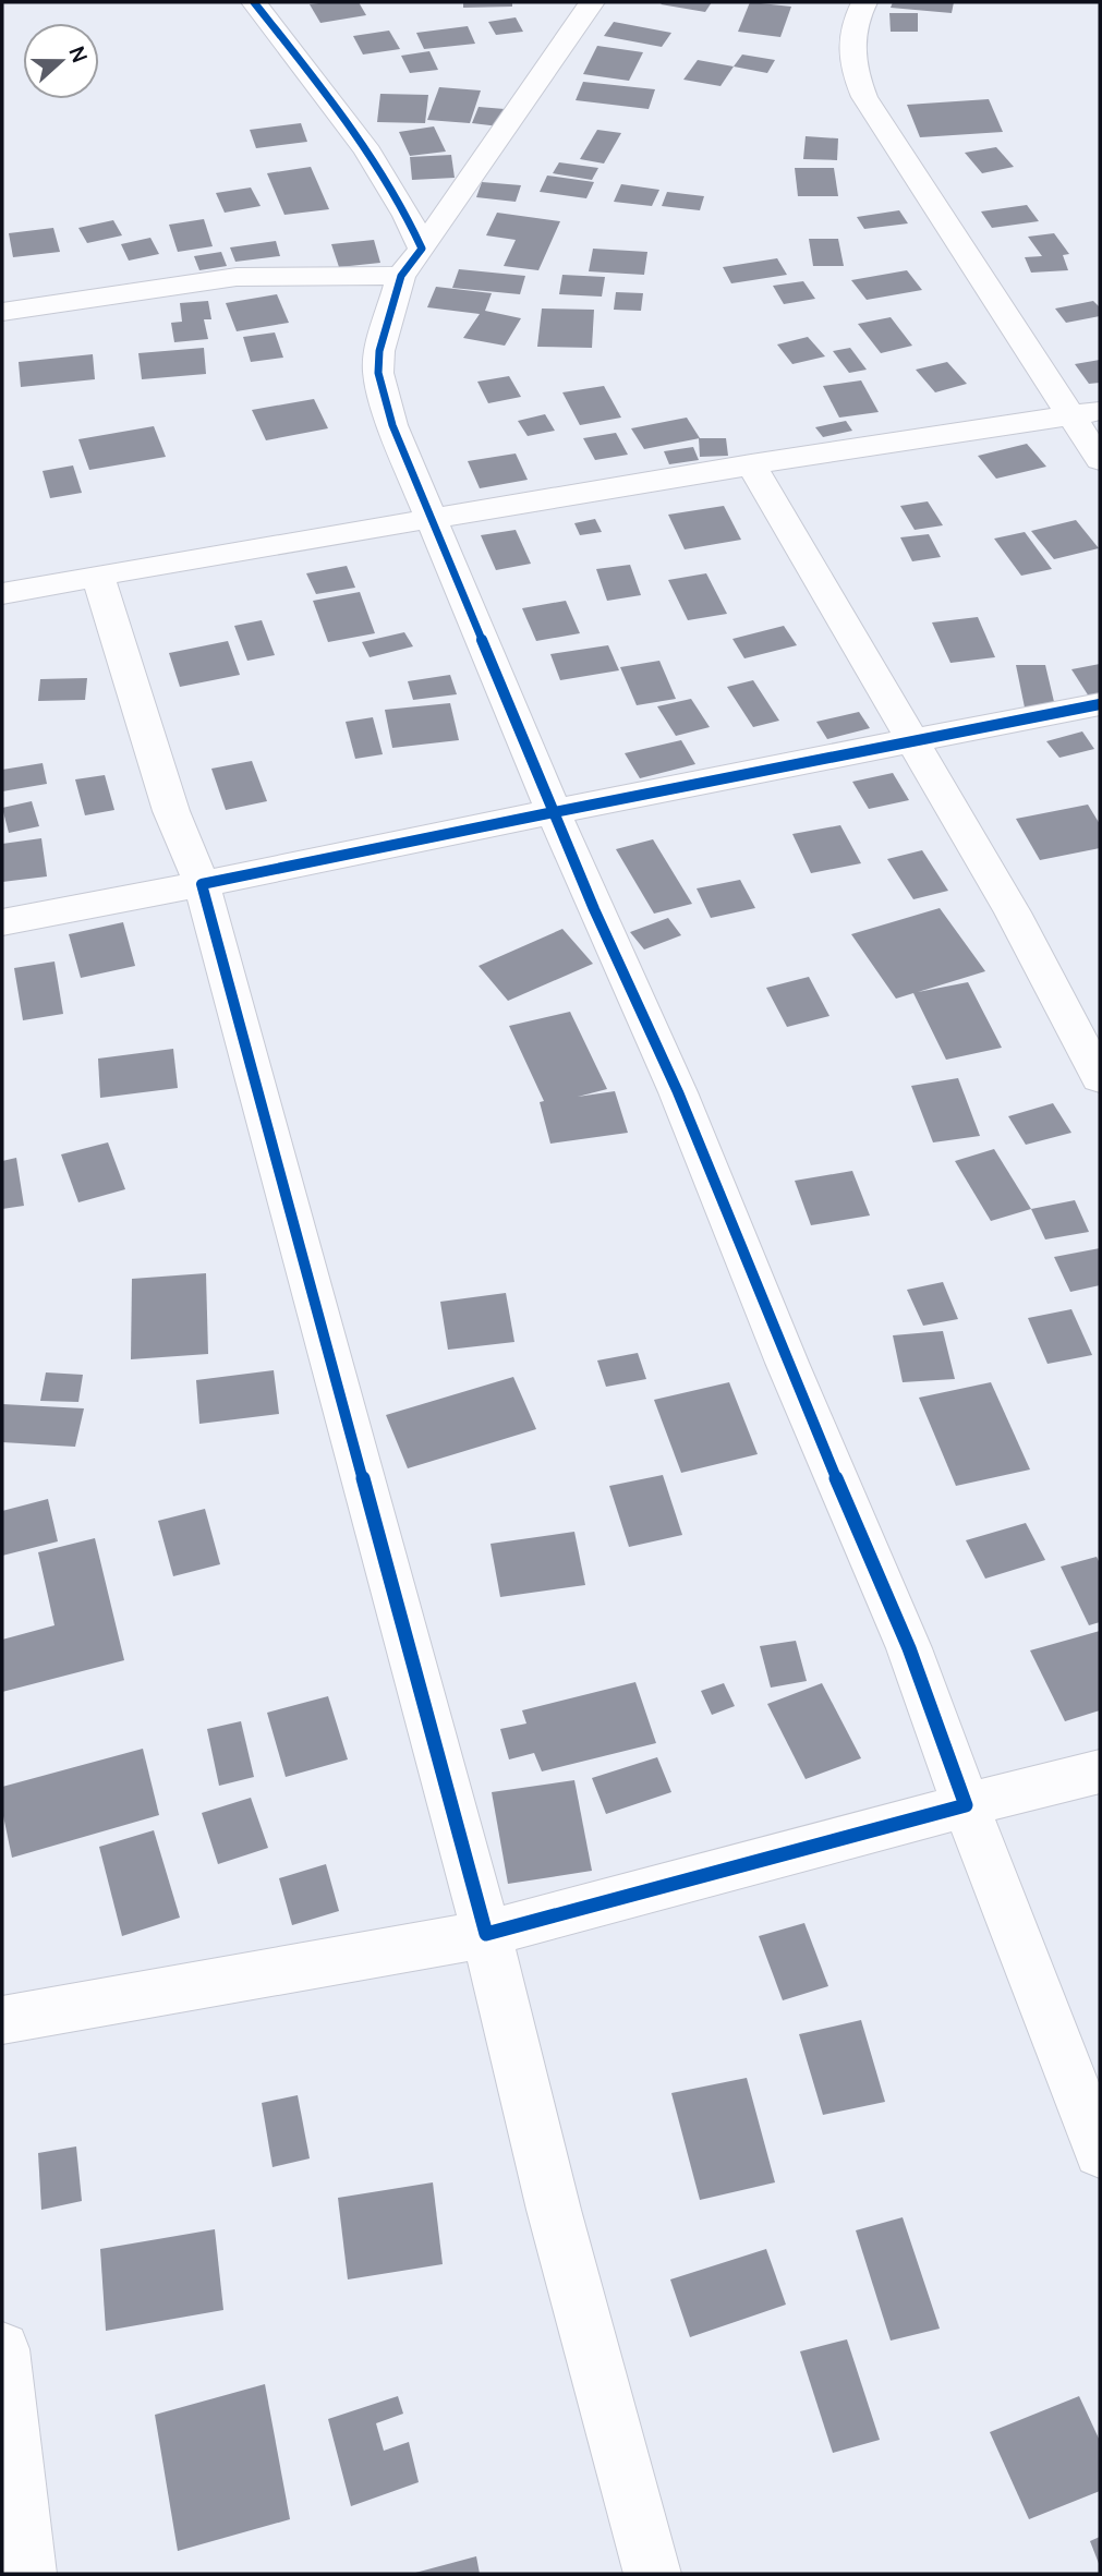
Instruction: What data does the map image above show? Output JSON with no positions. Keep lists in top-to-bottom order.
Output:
{
  "north": "right"
}
